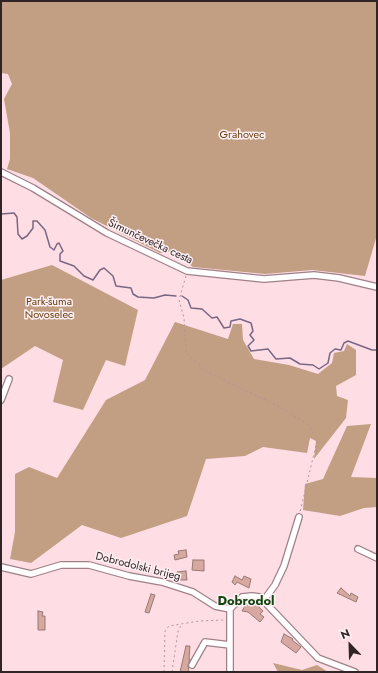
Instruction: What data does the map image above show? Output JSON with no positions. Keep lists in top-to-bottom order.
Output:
{
  "streets": {
    "street": ["Šimunčevečka cesta", "Dobrodolski brijeg"]
  },
  "districts": ["Dobrodol"],
  "parks": ["Grahovec", "Park-šuma Novoselec"],
  "north": "top left"
}
